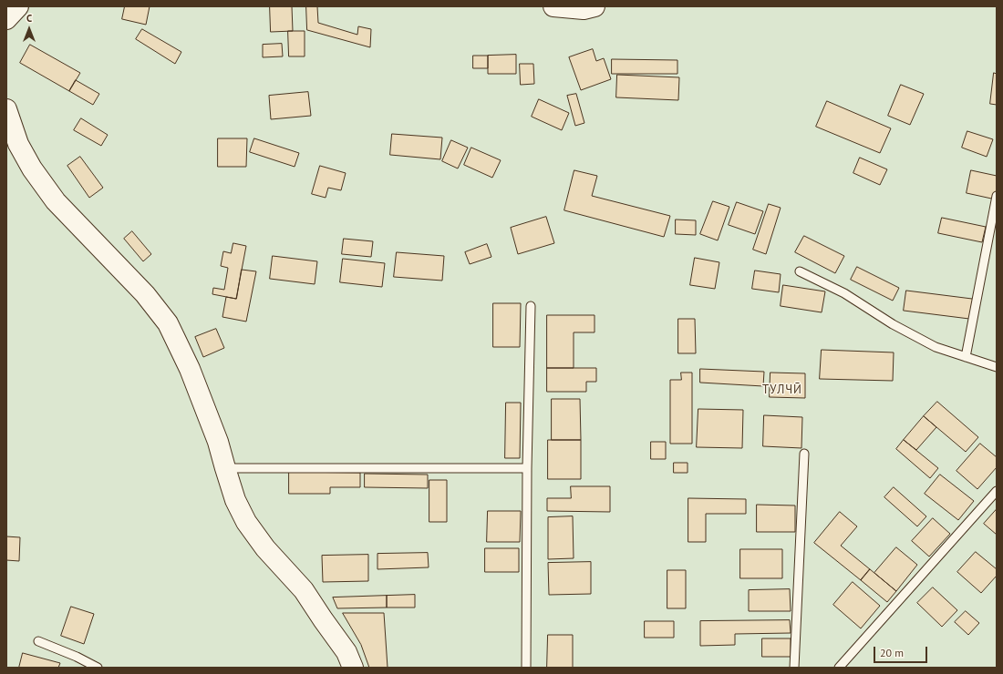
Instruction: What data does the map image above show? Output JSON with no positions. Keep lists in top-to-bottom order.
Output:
{
  "districts": ["ТУЛЧӢ"],
  "scale_bar": "20 m",
  "north": "top"
}
